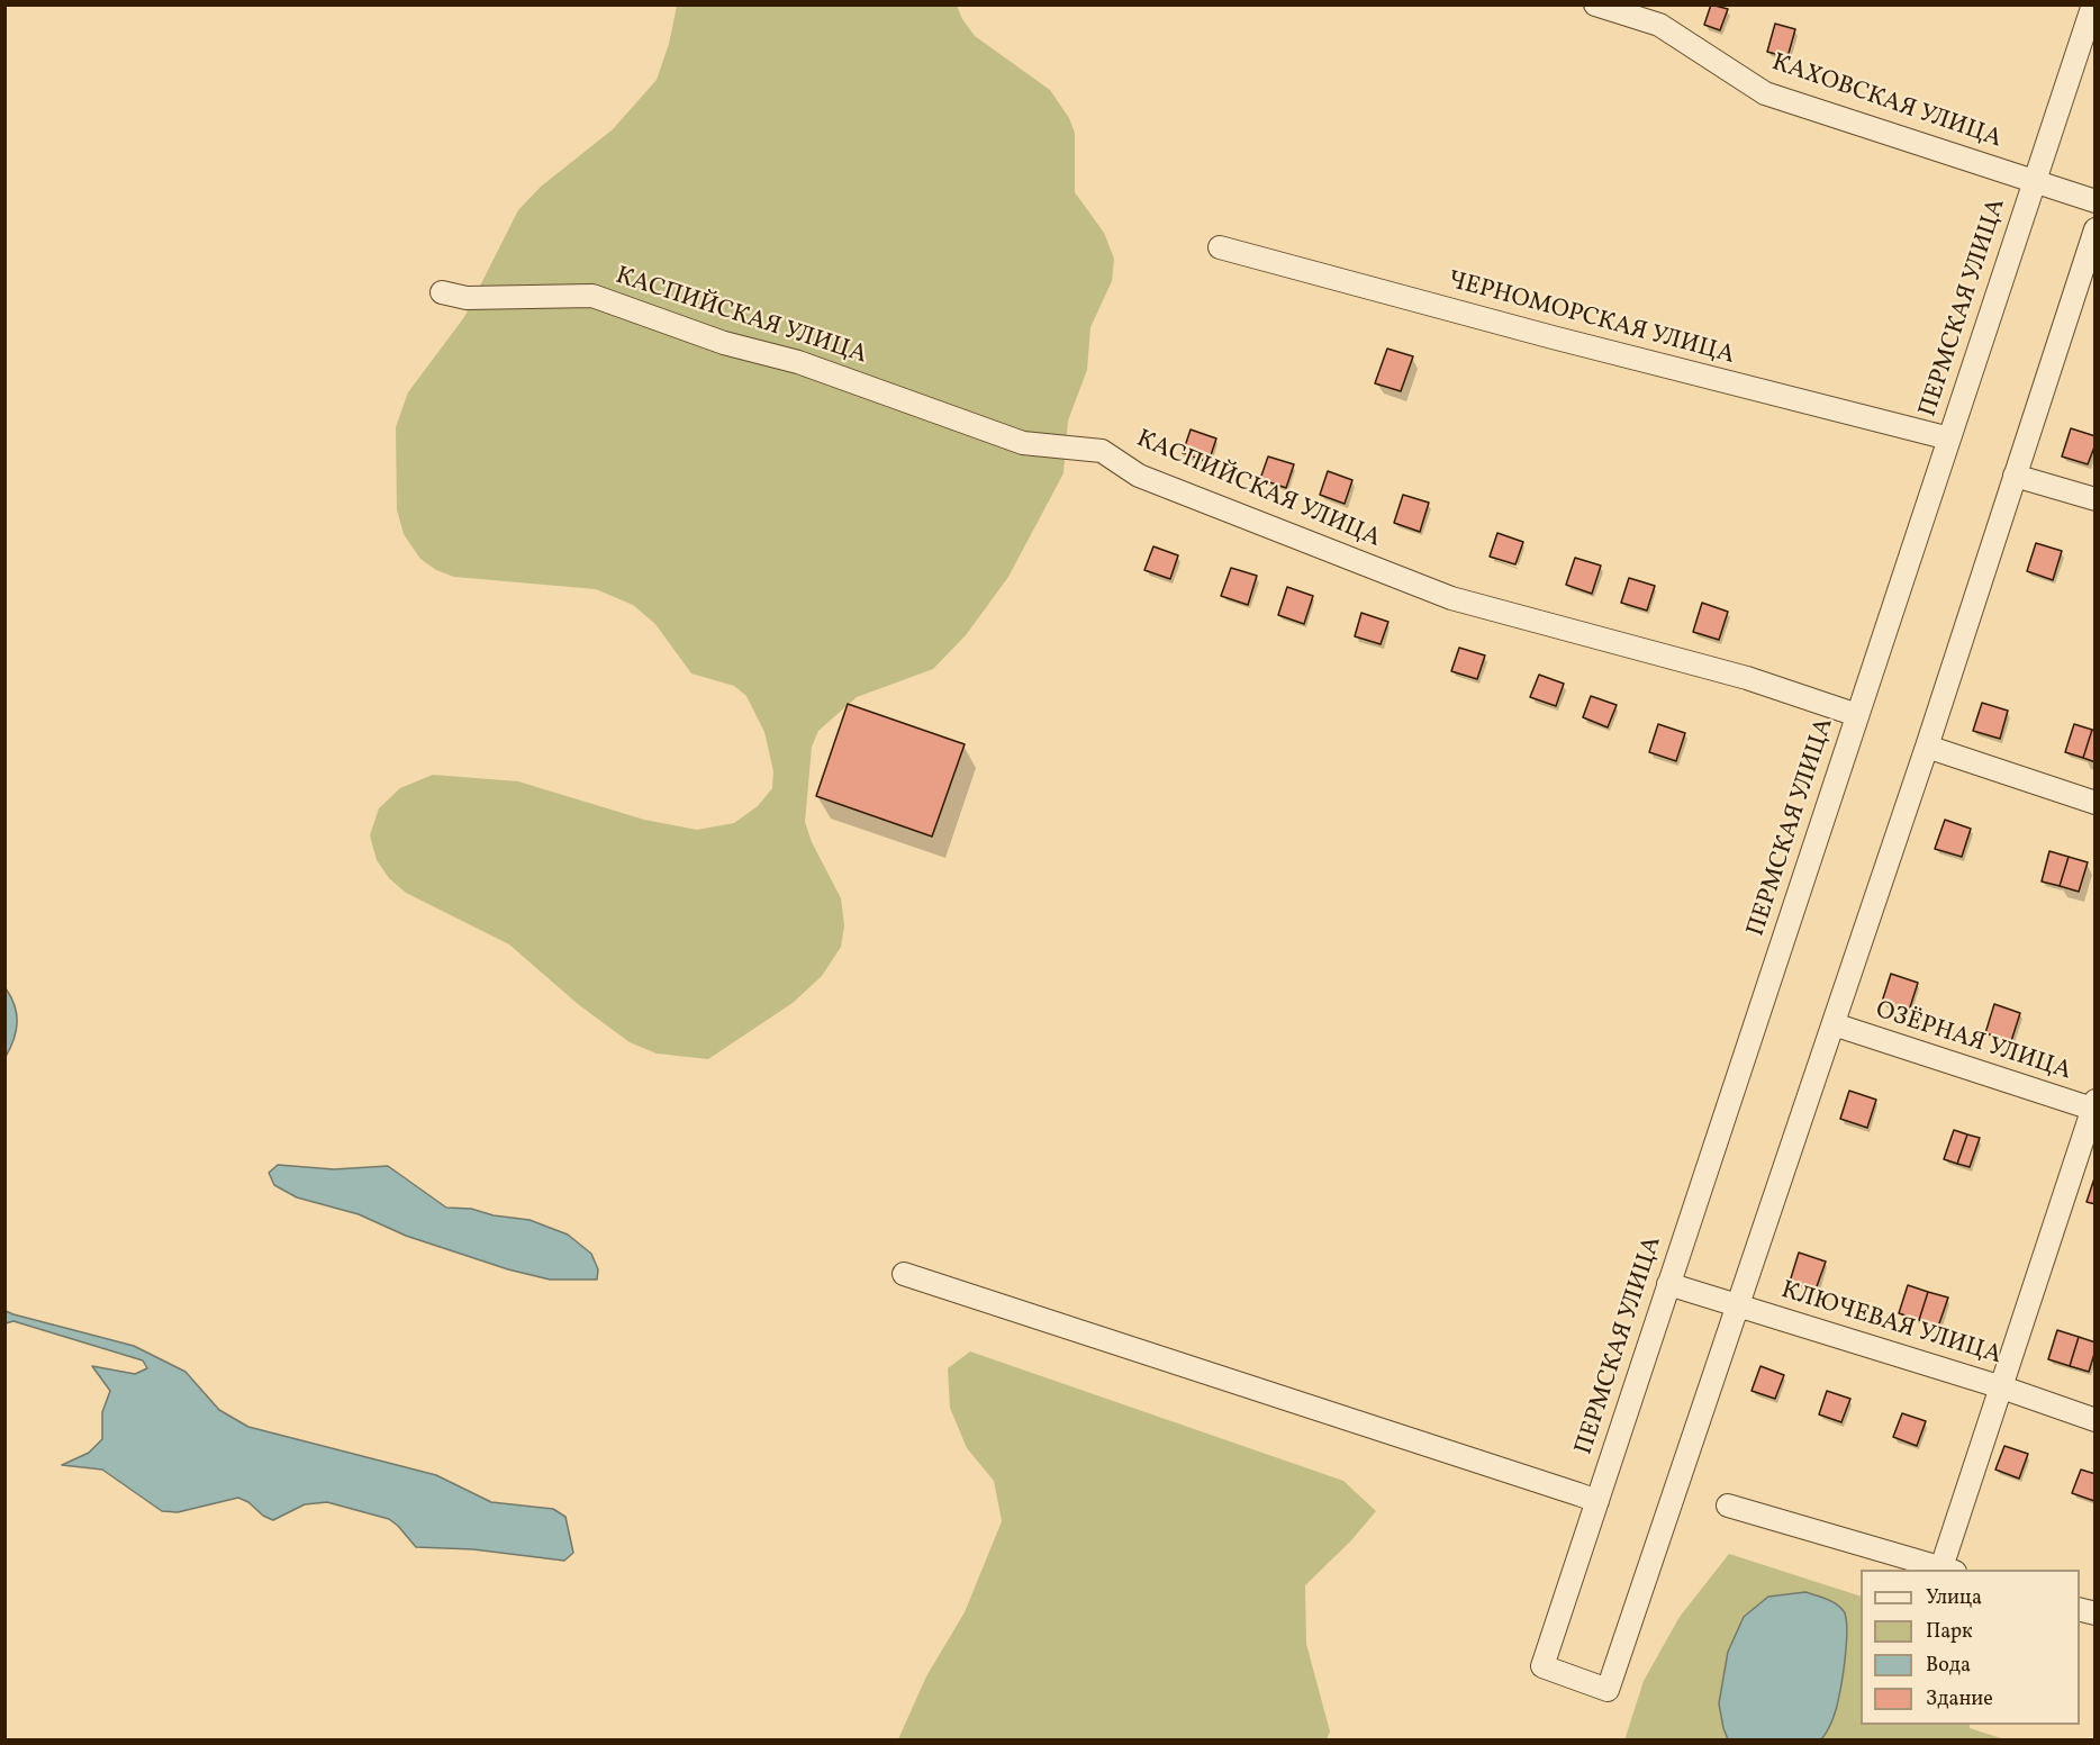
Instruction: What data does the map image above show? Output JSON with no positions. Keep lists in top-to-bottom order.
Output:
{
  "streets": {
    "street": [
      "КАХОВСКАЯ УЛИЦА",
      "ПЕРМСКАЯ УЛИЦА",
      "КАСПИЙСКАЯ УЛИЦА",
      "ЧЕРНОМОРСКАЯ УЛИЦА",
      "ОЗЁРНАЯ УЛИЦА",
      "КЛЮЧЕВАЯ УЛИЦА"
    ]
  },
  "crossings": [
    ["КАХОВСКАЯ УЛИЦА", "ПЕРМСКАЯ УЛИЦА"],
    ["ПЕРМСКАЯ УЛИЦА", "КАСПИЙСКАЯ УЛИЦА"],
    ["ПЕРМСКАЯ УЛИЦА", "ЧЕРНОМОРСКАЯ УЛИЦА"],
    ["ПЕРМСКАЯ УЛИЦА", "КЛЮЧЕВАЯ УЛИЦА"]
  ],
  "legend": [
    "Улица",
    "Парк",
    "Вода",
    "Здание"
  ]
}
